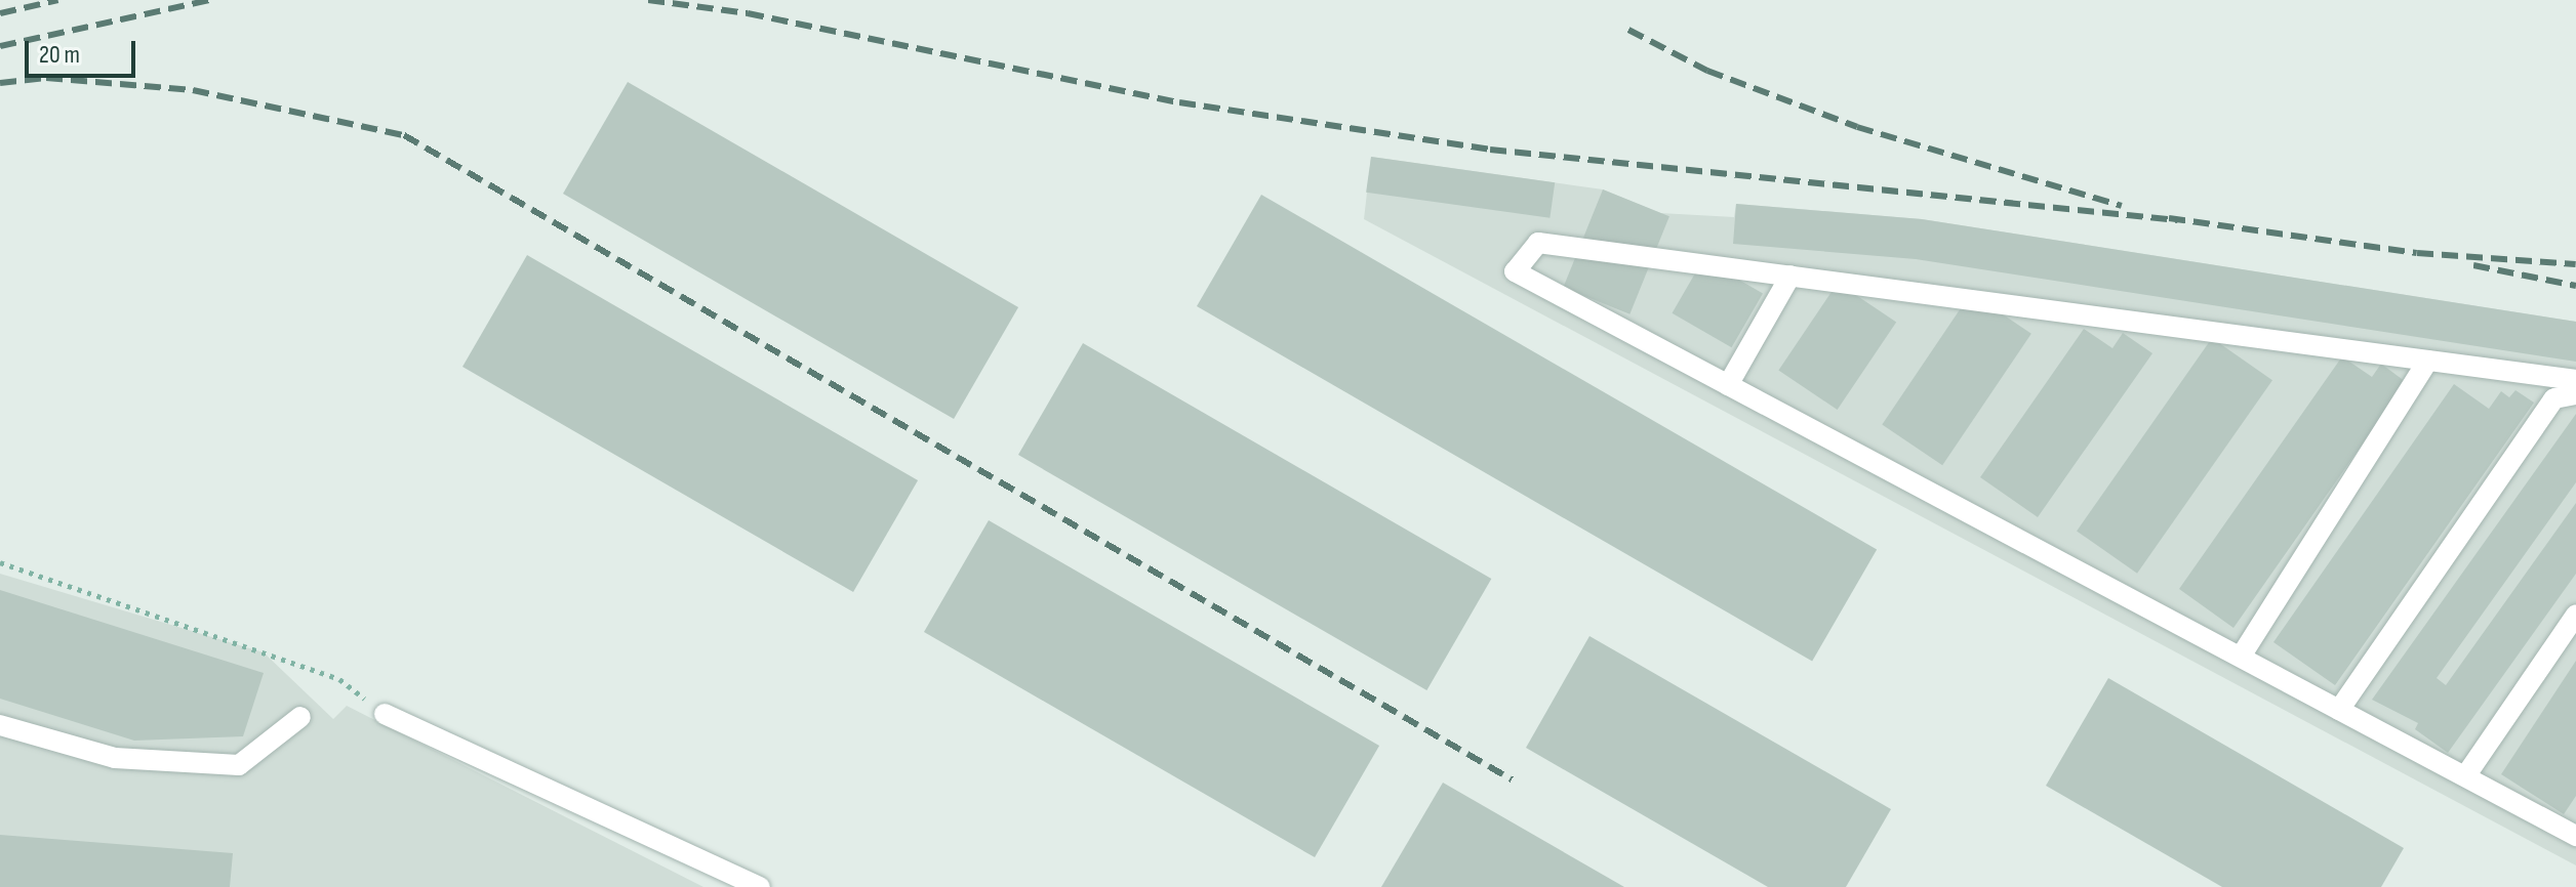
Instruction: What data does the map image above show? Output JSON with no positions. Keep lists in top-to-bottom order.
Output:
{
  "scale_bar": "20 m"
}
